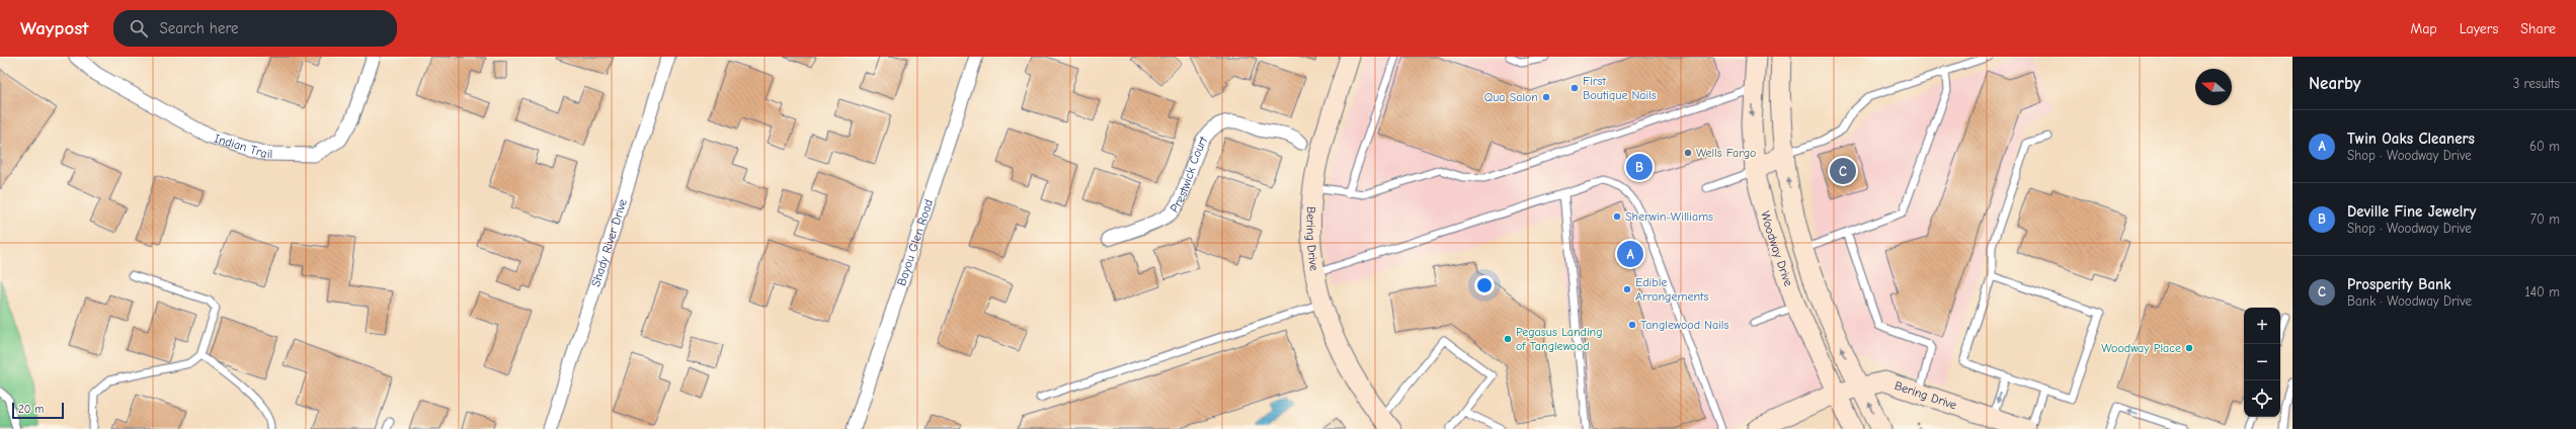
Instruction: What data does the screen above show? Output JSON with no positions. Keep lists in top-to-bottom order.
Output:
{
  "streets": {
    "main road": ["Bering Drive", "Woodway Drive"],
    "street": [
      "Indian Trail",
      "Prestwick Court",
      "Shady River Drive",
      "Bayou Glen Road"
    ]
  },
  "crossings": [
    ["Prestwick Court", "Bering Drive"],
    ["Bering Drive", "Woodway Drive"]
  ],
  "places": [
    "First Boutique Nails",
    "Qua Salon",
    "Wells Fargo",
    "Sherwin-Williams",
    "Edible Arrangements",
    "Tanglewood Nails",
    "Pegasus Landing of Tanglewood",
    "Woodway Place"
  ],
  "scale_bar": "20 m",
  "north": "left",
  "page": {
    "header": "Waypost",
    "search": "Search here",
    "nav": ["Map", "Layers", "Share"],
    "heading": ["Nearby", "3 results"],
    "list": [
      {
        "mark": "A",
        "name": "Twin Oaks Cleaners",
        "note": "Shop · Woodway Drive",
        "value": "60 m"
      },
      {
        "mark": "B",
        "name": "Deville Fine Jewelry",
        "note": "Shop · Woodway Drive",
        "value": "70 m"
      },
      {
        "mark": "C",
        "name": "Prosperity Bank",
        "note": "Bank · Woodway Drive",
        "value": "140 m"
      }
    ],
    "pins": ["B", "C", "A"],
    "map_buttons": ["+", "−"],
    "scale": "20 m"
  }
}
